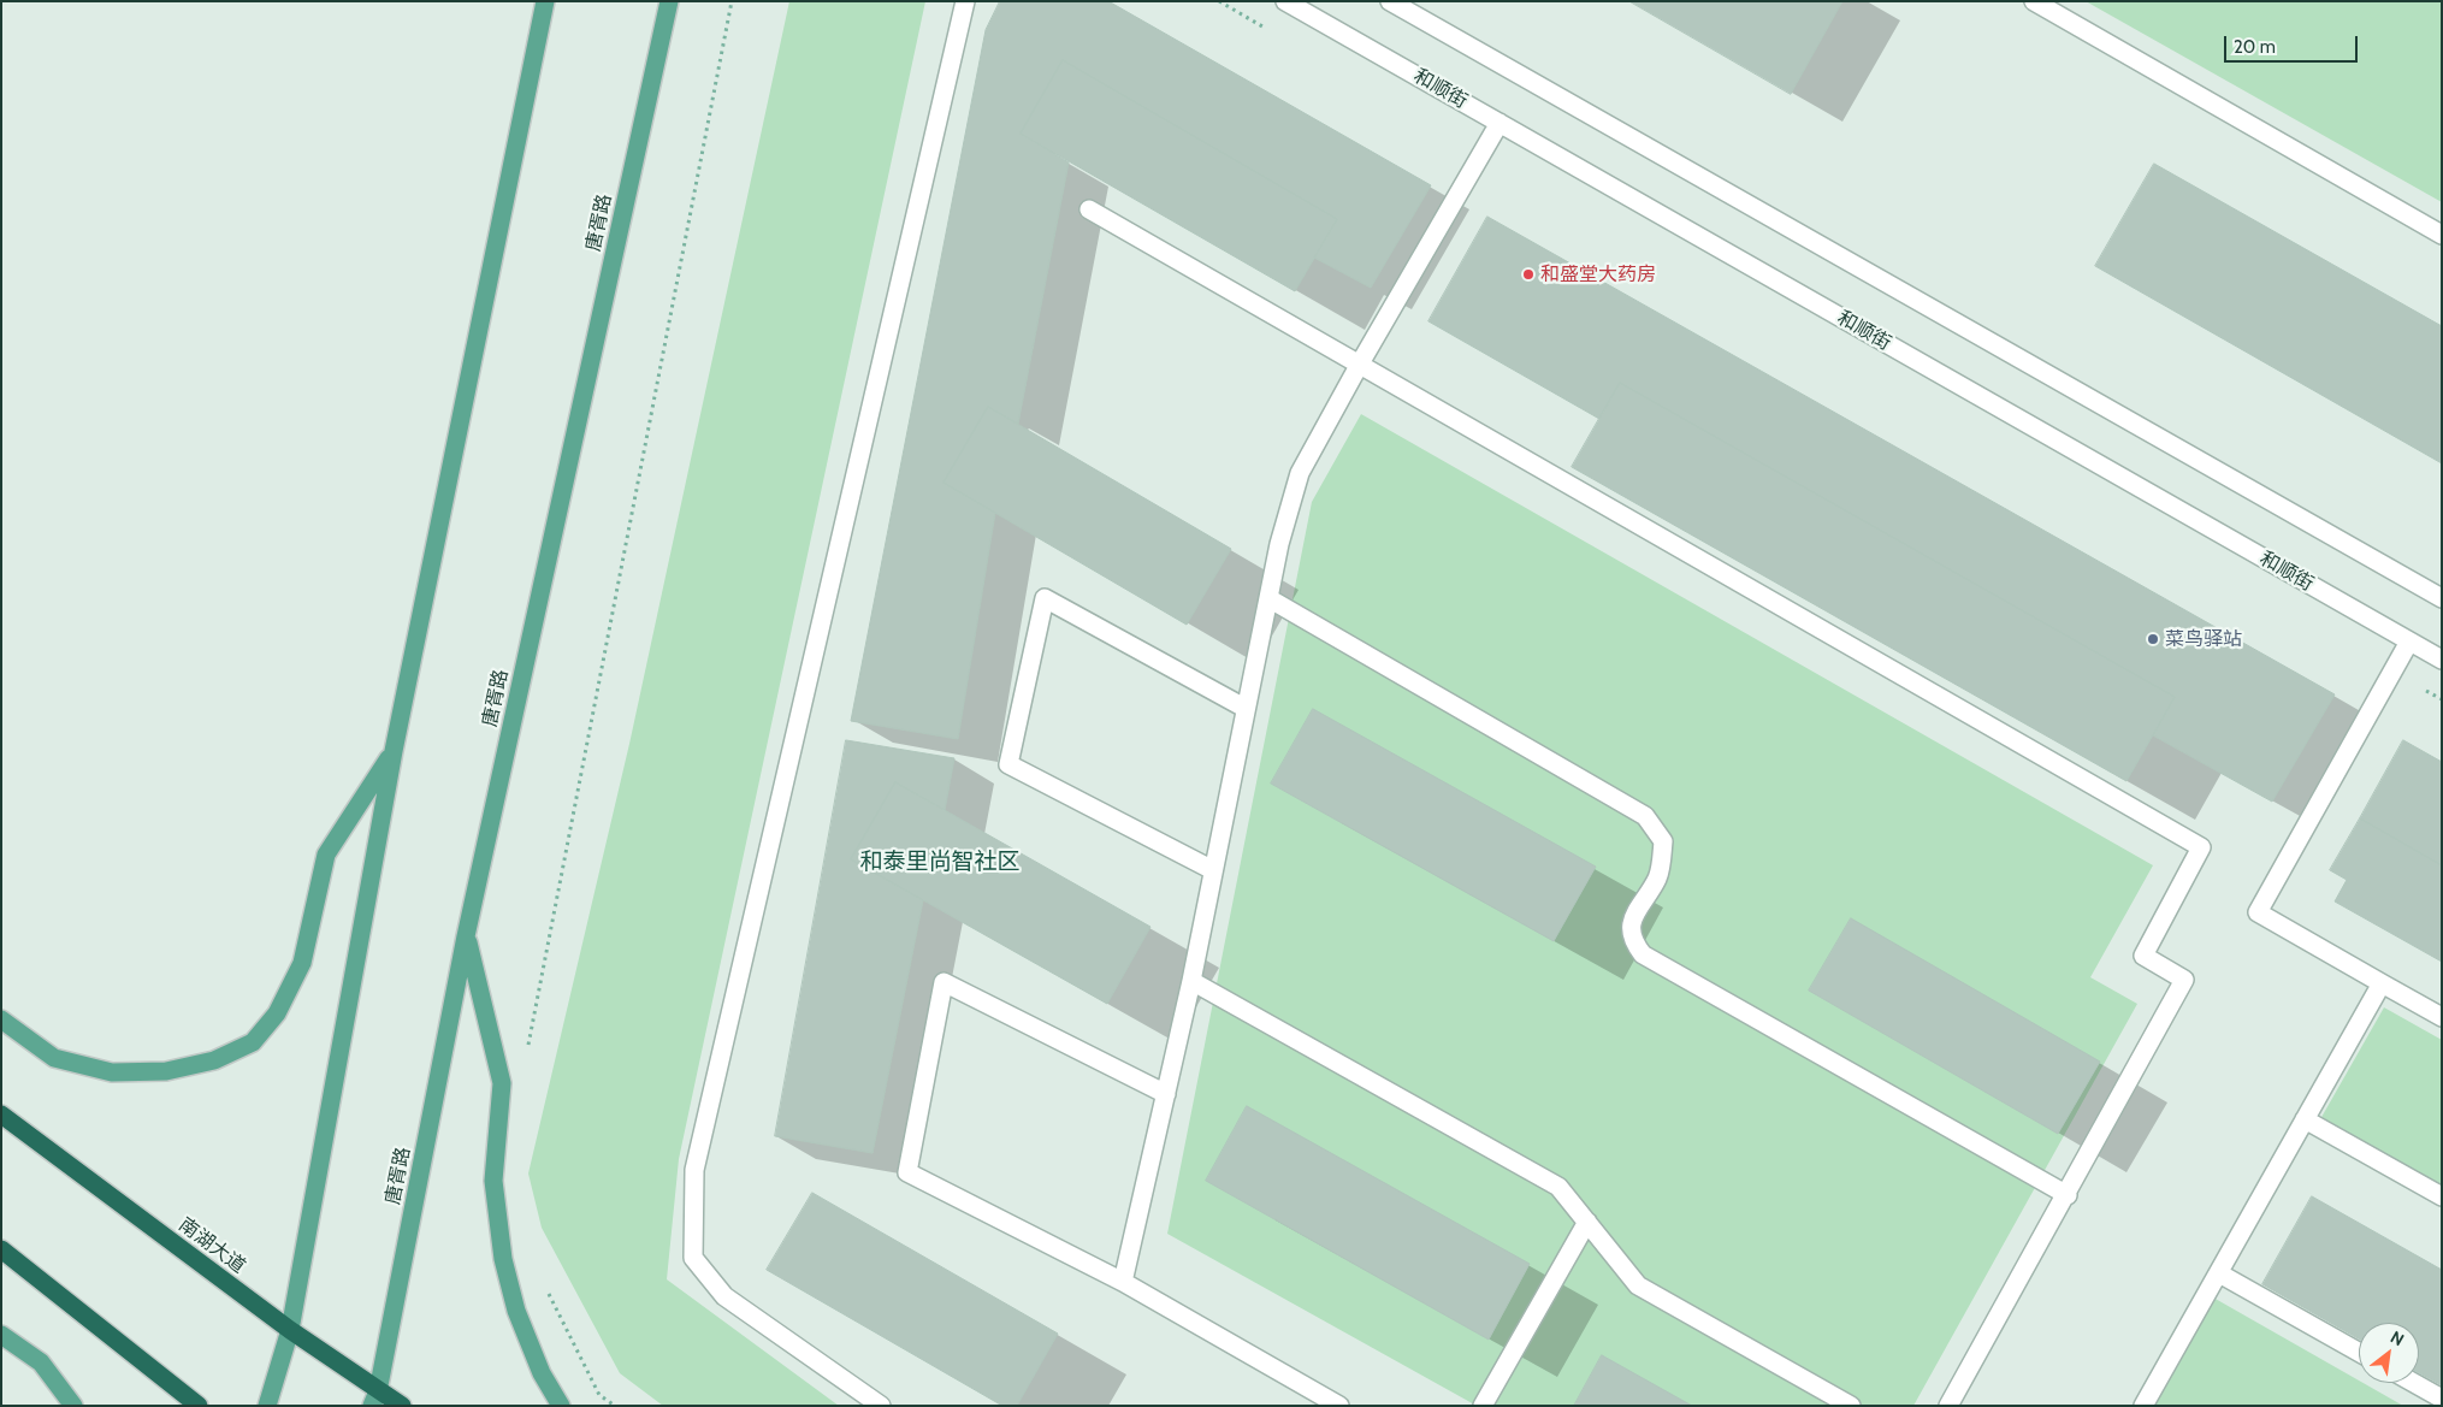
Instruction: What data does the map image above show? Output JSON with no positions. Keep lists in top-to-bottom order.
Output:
{
  "streets": {
    "highway": ["南湖大道"],
    "main road": ["唐胥路"],
    "street": ["和顺街"]
  },
  "crossings": [
    ["唐胥路", "南湖大道"]
  ],
  "districts": ["和泰里尚智社区"],
  "places": ["和盛堂大药房", "菜鸟驿站"],
  "scale_bar": "20 m",
  "north": "top right"
}
